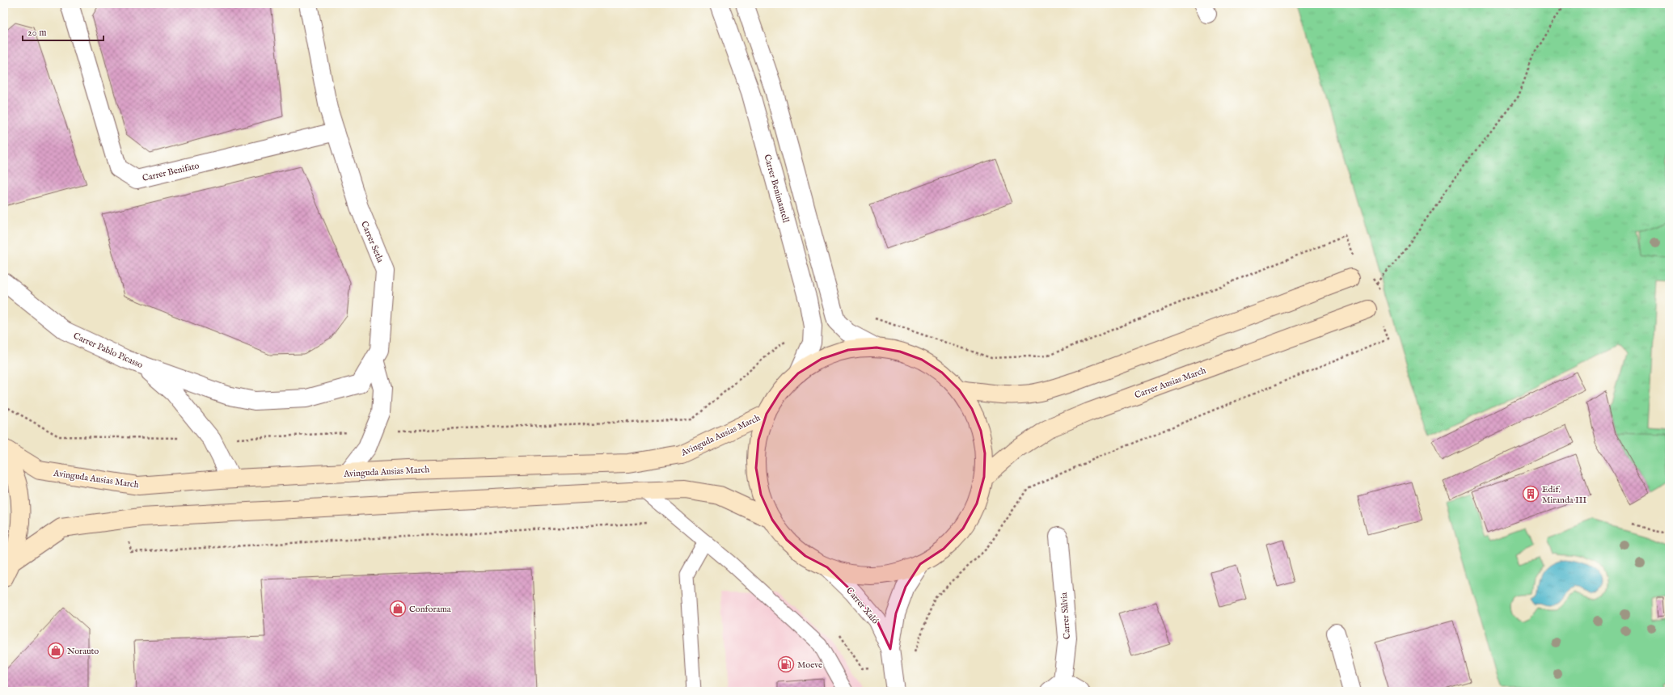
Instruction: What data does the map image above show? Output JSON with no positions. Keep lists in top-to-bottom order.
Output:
{
  "streets": {
    "main road": ["Carrer Ausias March", "Avinguda Ausias March"],
    "street": [
      "Carrer Benifato",
      "Carrer Benimantell",
      "Carrer Setla",
      "Carrer Pablo Picasso",
      "Carrer Xaló",
      "Carrer Sàlvia"
    ]
  },
  "crossings": [
    ["Carrer Benifato", "Carrer Setla"],
    ["Carrer Setla", "Carrer Pablo Picasso"]
  ],
  "places": {
    "building": ["Edif. Miranda III"],
    "shop": ["Conforama", "Norauto"],
    "fuel station": ["Moeve"]
  },
  "scale_bar": "20 m"
}
